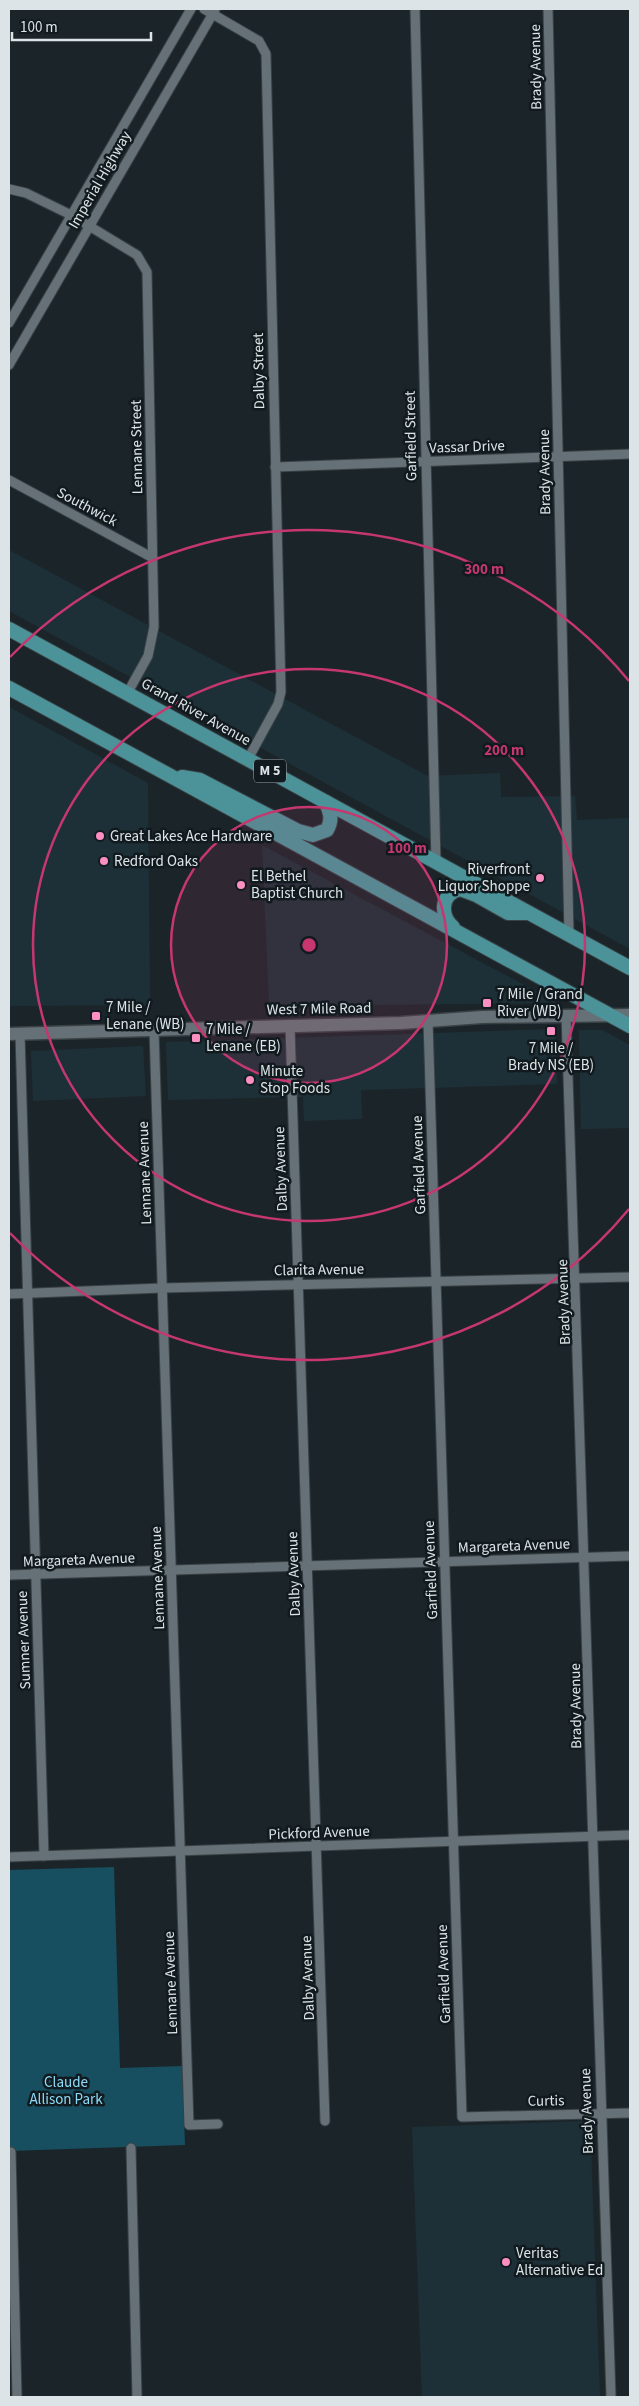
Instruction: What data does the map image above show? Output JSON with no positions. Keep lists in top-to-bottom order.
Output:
{
  "streets": {
    "main road": ["Grand River Avenue", "M 5", "West 7 Mile Road"],
    "street": [
      "Brady Avenue",
      "Imperial Highway",
      "Dalby Street",
      "Garfield Street",
      "Lennane Street",
      "Vassar Drive",
      "Southwick",
      "Garfield Avenue",
      "Dalby Avenue",
      "Lennane Avenue",
      "Clarita Avenue",
      "Margareta Avenue",
      "Sumner Avenue",
      "Pickford Avenue",
      "Curtis"
    ]
  },
  "crossings": [
    ["Brady Avenue", "Vassar Drive"],
    ["Brady Avenue", "Grand River Avenue"],
    ["Brady Avenue", "West 7 Mile Road"],
    ["Brady Avenue", "Clarita Avenue"],
    ["Brady Avenue", "Margareta Avenue"],
    ["Brady Avenue", "Pickford Avenue"],
    ["Brady Avenue", "Curtis"],
    ["Imperial Highway", "Dalby Street"],
    ["Imperial Highway", "Lennane Street"],
    ["Dalby Street", "Vassar Drive"],
    ["Dalby Street", "Grand River Avenue"],
    ["Garfield Street", "Vassar Drive"],
    ["Garfield Street", "Grand River Avenue"],
    ["Lennane Street", "Southwick"],
    ["Lennane Street", "Grand River Avenue"],
    ["West 7 Mile Road", "Garfield Avenue"],
    ["West 7 Mile Road", "Dalby Avenue"],
    ["West 7 Mile Road", "Lennane Avenue"],
    ["West 7 Mile Road", "Sumner Avenue"],
    ["Garfield Avenue", "Clarita Avenue"],
    ["Garfield Avenue", "Margareta Avenue"],
    ["Garfield Avenue", "Pickford Avenue"],
    ["Garfield Avenue", "Curtis"],
    ["Dalby Avenue", "Clarita Avenue"],
    ["Dalby Avenue", "Margareta Avenue"],
    ["Dalby Avenue", "Pickford Avenue"],
    ["Lennane Avenue", "Clarita Avenue"],
    ["Lennane Avenue", "Margareta Avenue"],
    ["Lennane Avenue", "Pickford Avenue"],
    ["Clarita Avenue", "Sumner Avenue"],
    ["Margareta Avenue", "Sumner Avenue"],
    ["Sumner Avenue", "Pickford Avenue"]
  ],
  "parks": ["Claude Allison Park"],
  "places": {
    "other": [
      "Great Lakes Ace Hardware",
      "Redford Oaks",
      "Riverfront Liquor Shoppe",
      "El Bethel Baptist Church",
      "Minute Stop Foods",
      "Veritas Alternative Ed"
    ],
    "transit": [
      "7 Mile / Grand River (WB)",
      "7 Mile / Lenane (WB)",
      "7 Mile / Brady NS (EB)",
      "7 Mile / Lenane (EB)"
    ]
  },
  "scale_bar": "100 m",
  "rings": ["300 m", "200 m", "100 m"]
}
